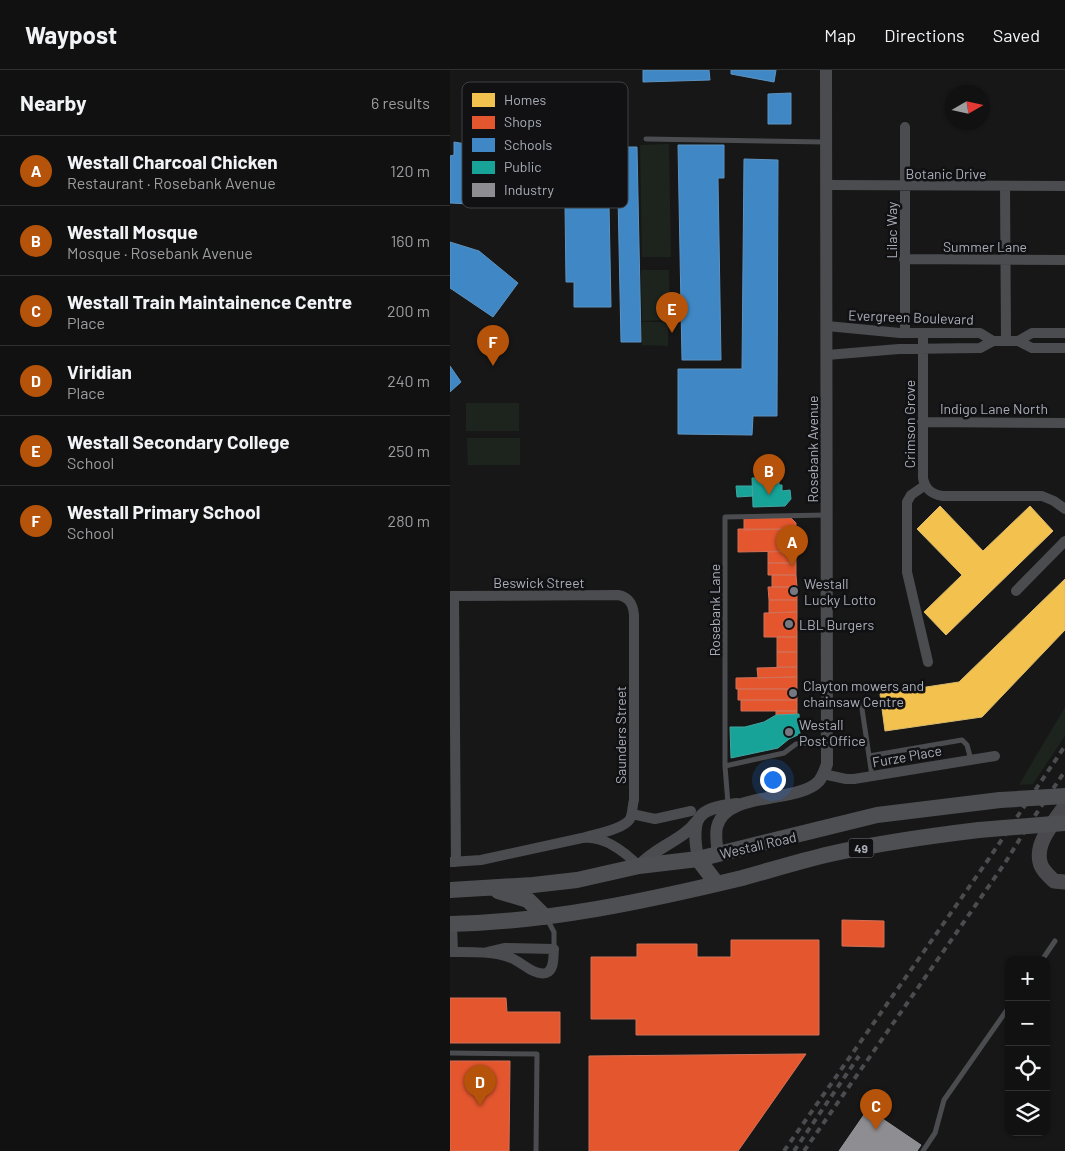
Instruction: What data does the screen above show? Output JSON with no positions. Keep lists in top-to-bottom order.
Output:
{
  "streets": {
    "main road": ["Westall Road", "49"],
    "street": [
      "Botanic Drive",
      "Lilac Way",
      "Summer Lane",
      "Evergreen Boulevard",
      "Indigo Lane North",
      "Crimson Grove",
      "Rosebank Avenue",
      "Beswick Street",
      "Saunders Street",
      "Furze Place"
    ],
    "lane": ["Rosebank Lane"]
  },
  "crossings": [
    ["Botanic Drive", "Lilac Way"],
    ["Botanic Drive", "Rosebank Avenue"],
    ["Lilac Way", "Summer Lane"],
    ["Lilac Way", "Evergreen Boulevard"],
    ["Evergreen Boulevard", "Crimson Grove"],
    ["Evergreen Boulevard", "Rosebank Avenue"],
    ["Indigo Lane North", "Crimson Grove"],
    ["Rosebank Avenue", "Rosebank Lane"],
    ["Rosebank Avenue", "Furze Place"],
    ["Beswick Street", "Saunders Street"]
  ],
  "places": [
    "Westall Lucky Lotto",
    "LBL Burgers",
    "Clayton mowers and chainsaw Centre",
    "Westall Post Office"
  ],
  "legend": [
    "Homes",
    "Shops",
    "Schools",
    "Public",
    "Industry"
  ],
  "north": "right",
  "page": {
    "header": "Waypost",
    "nav": ["Map", "Directions", "Saved"],
    "heading": ["Nearby", "6 results"],
    "list": [
      {
        "mark": "A",
        "name": "Westall Charcoal Chicken",
        "note": "Restaurant · Rosebank Avenue",
        "value": "120 m"
      },
      {
        "mark": "B",
        "name": "Westall Mosque",
        "note": "Mosque · Rosebank Avenue",
        "value": "160 m"
      },
      {
        "mark": "C",
        "name": "Westall Train Maintainence Centre",
        "note": "Place",
        "value": "200 m"
      },
      {
        "mark": "D",
        "name": "Viridian",
        "note": "Place",
        "value": "240 m"
      },
      {
        "mark": "E",
        "name": "Westall Secondary College",
        "note": "School",
        "value": "250 m"
      },
      {
        "mark": "F",
        "name": "Westall Primary School",
        "note": "School",
        "value": "280 m"
      }
    ],
    "pins": [
      "E",
      "F",
      "B",
      "A",
      "D",
      "C"
    ],
    "map_buttons": ["+", "−"]
  }
}
